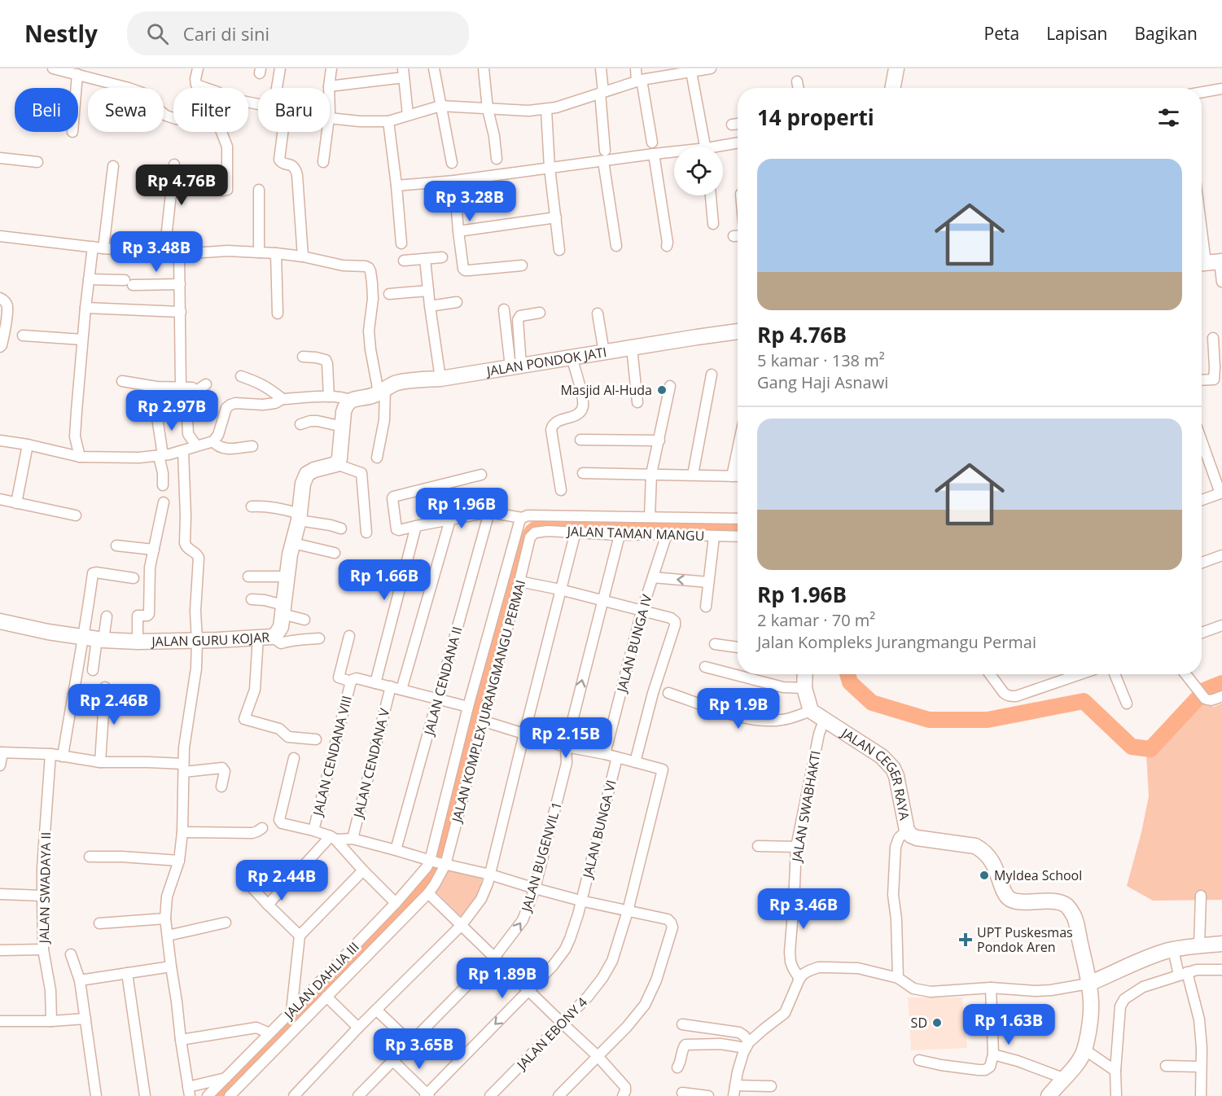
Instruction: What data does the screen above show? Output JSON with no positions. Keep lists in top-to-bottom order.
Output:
{
  "streets": {
    "street": [
      "JALAN PONDOK JATI",
      "JALAN TAMAN MANGU",
      "JALAN GURU KOJAR",
      "JALAN BUNGA IV",
      "JALAN CENDANA II",
      "JALAN KOMPLEX JURANGMANGU PERMAI",
      "JALAN CENDANA VIII",
      "JALAN CENDANA V",
      "JALAN CEGER RAYA",
      "JALAN SWABHAKTI",
      "JALAN BUNGA VI",
      "JALAN BUGENVIL 1",
      "JALAN SWADAYA II",
      "JALAN DAHLIA III",
      "JALAN EBONY 4"
    ]
  },
  "crossings": [
    ["JALAN TAMAN MANGU", "JALAN BUNGA IV"],
    ["JALAN TAMAN MANGU", "JALAN KOMPLEX JURANGMANGU PERMAI"],
    ["JALAN CENDANA II", "JALAN KOMPLEX JURANGMANGU PERMAI"],
    ["JALAN KOMPLEX JURANGMANGU PERMAI", "JALAN CENDANA VIII"],
    ["JALAN KOMPLEX JURANGMANGU PERMAI", "JALAN CENDANA V"],
    ["JALAN KOMPLEX JURANGMANGU PERMAI", "JALAN DAHLIA III"],
    ["JALAN CEGER RAYA", "JALAN SWABHAKTI"]
  ],
  "places": {
    "other": ["Masjid Al-Huda", "MyIdea School", "SD"],
    "health": ["UPT Puskesmas Pondok Aren"]
  },
  "page": {
    "header": "Nestly",
    "search": "Cari di sini",
    "nav": ["Peta", "Lapisan", "Bagikan"],
    "chip": [
      "Beli",
      "Sewa",
      "Filter",
      "Baru"
    ],
    "heading": "14 properti",
    "list": [
      {
        "name": "Rp 4.76B",
        "note": "5 kamar · 138 m² · Gang Haji Asnawi"
      },
      {
        "name": "Rp 1.96B",
        "note": "2 kamar · 70 m² · Jalan Kompleks Jurangmangu Permai"
      }
    ],
    "price": [
      "Rp 4.76B",
      "Rp 3.28B",
      "Rp 3.48B",
      "Rp 2.97B",
      "Rp 1.96B",
      "Rp 1.66B",
      "Rp 2.46B",
      "Rp 1.9B",
      "Rp 2.15B",
      "Rp 2.44B",
      "Rp 3.46B",
      "Rp 1.89B",
      "Rp 1.63B",
      "Rp 3.65B"
    ]
  }
}
